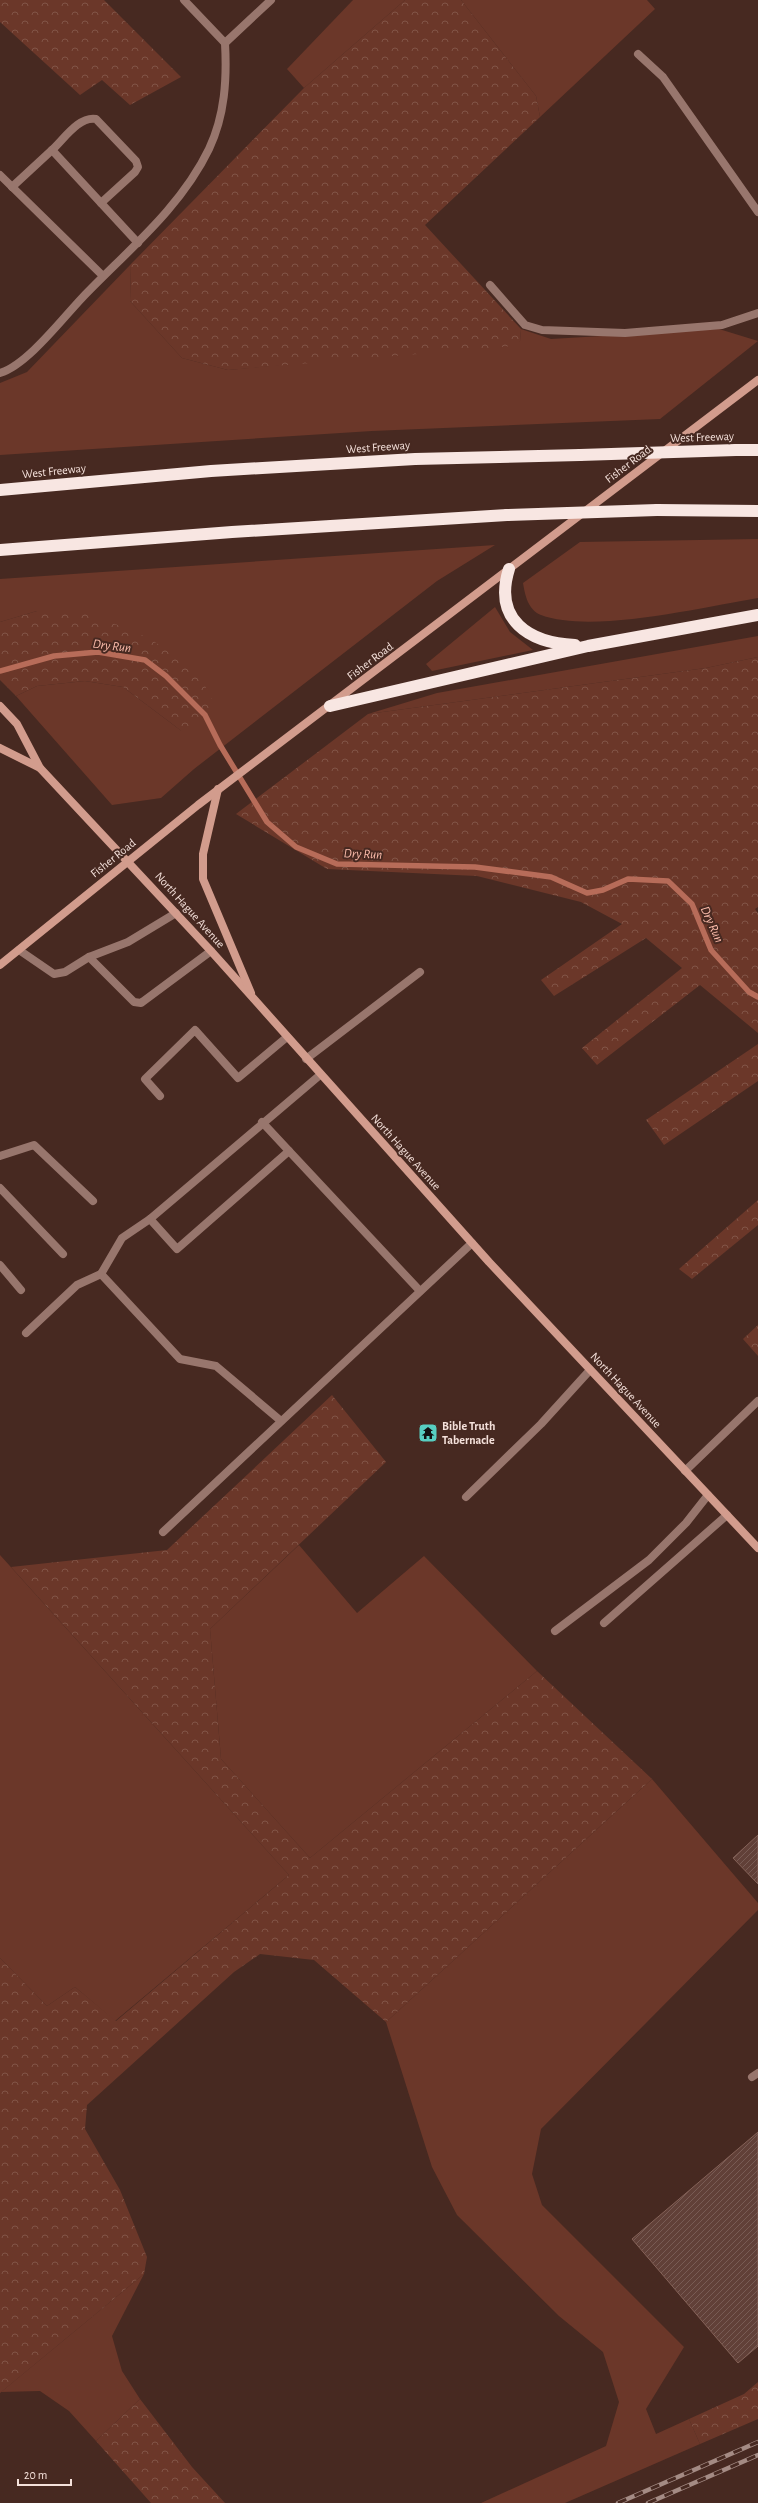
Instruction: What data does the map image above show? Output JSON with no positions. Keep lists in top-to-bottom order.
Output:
{
  "streets": {
    "highway": ["West Freeway"],
    "main road": ["Fisher Road", "North Hague Avenue"]
  },
  "crossings": [
    ["Fisher Road", "North Hague Avenue"]
  ],
  "water": ["Dry Run"],
  "places": {
    "temple": ["Bible Truth Tabernacle"]
  },
  "scale_bar": "20 m"
}
